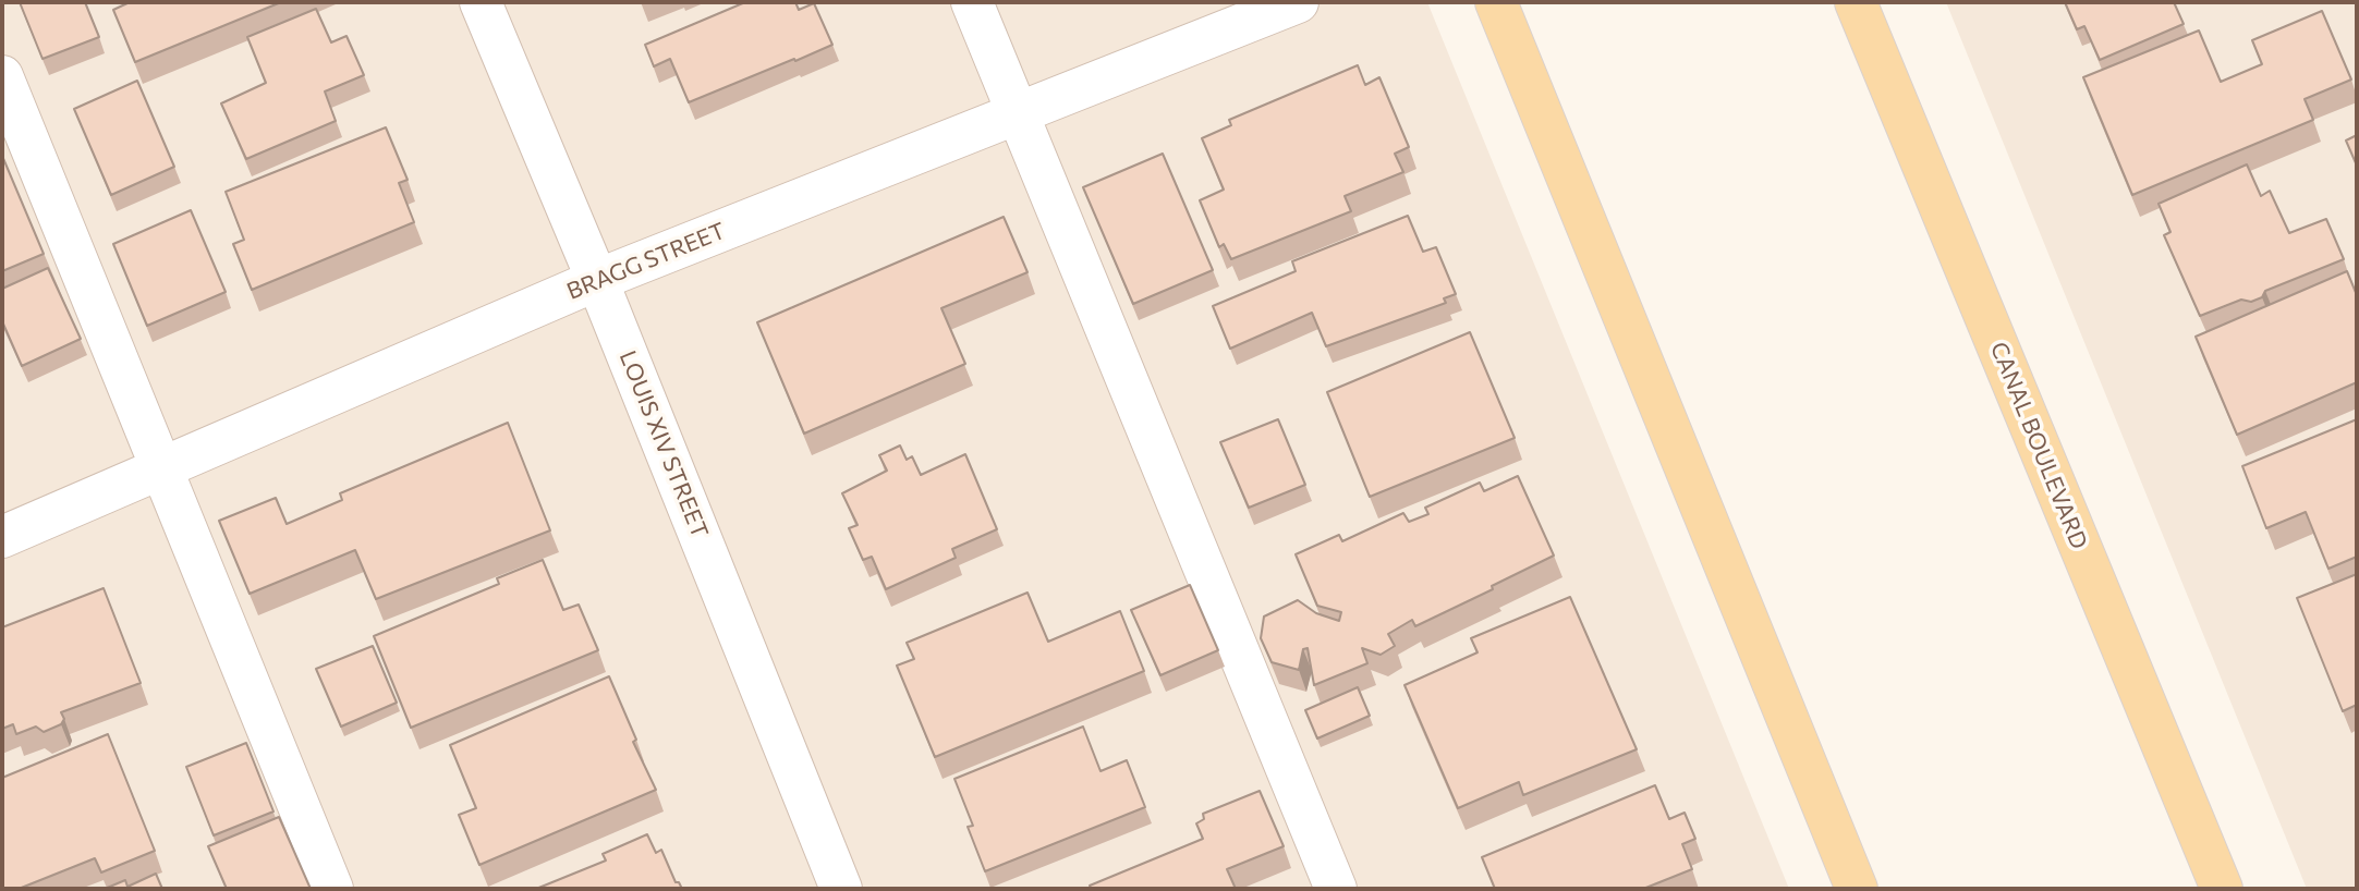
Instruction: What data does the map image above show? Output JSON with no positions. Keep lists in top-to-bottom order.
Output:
{
  "streets": {
    "main road": ["CANAL BOULEVARD"],
    "street": ["BRAGG STREET", "LOUIS XIV STREET"]
  },
  "crossings": [
    ["BRAGG STREET", "LOUIS XIV STREET"]
  ]
}
